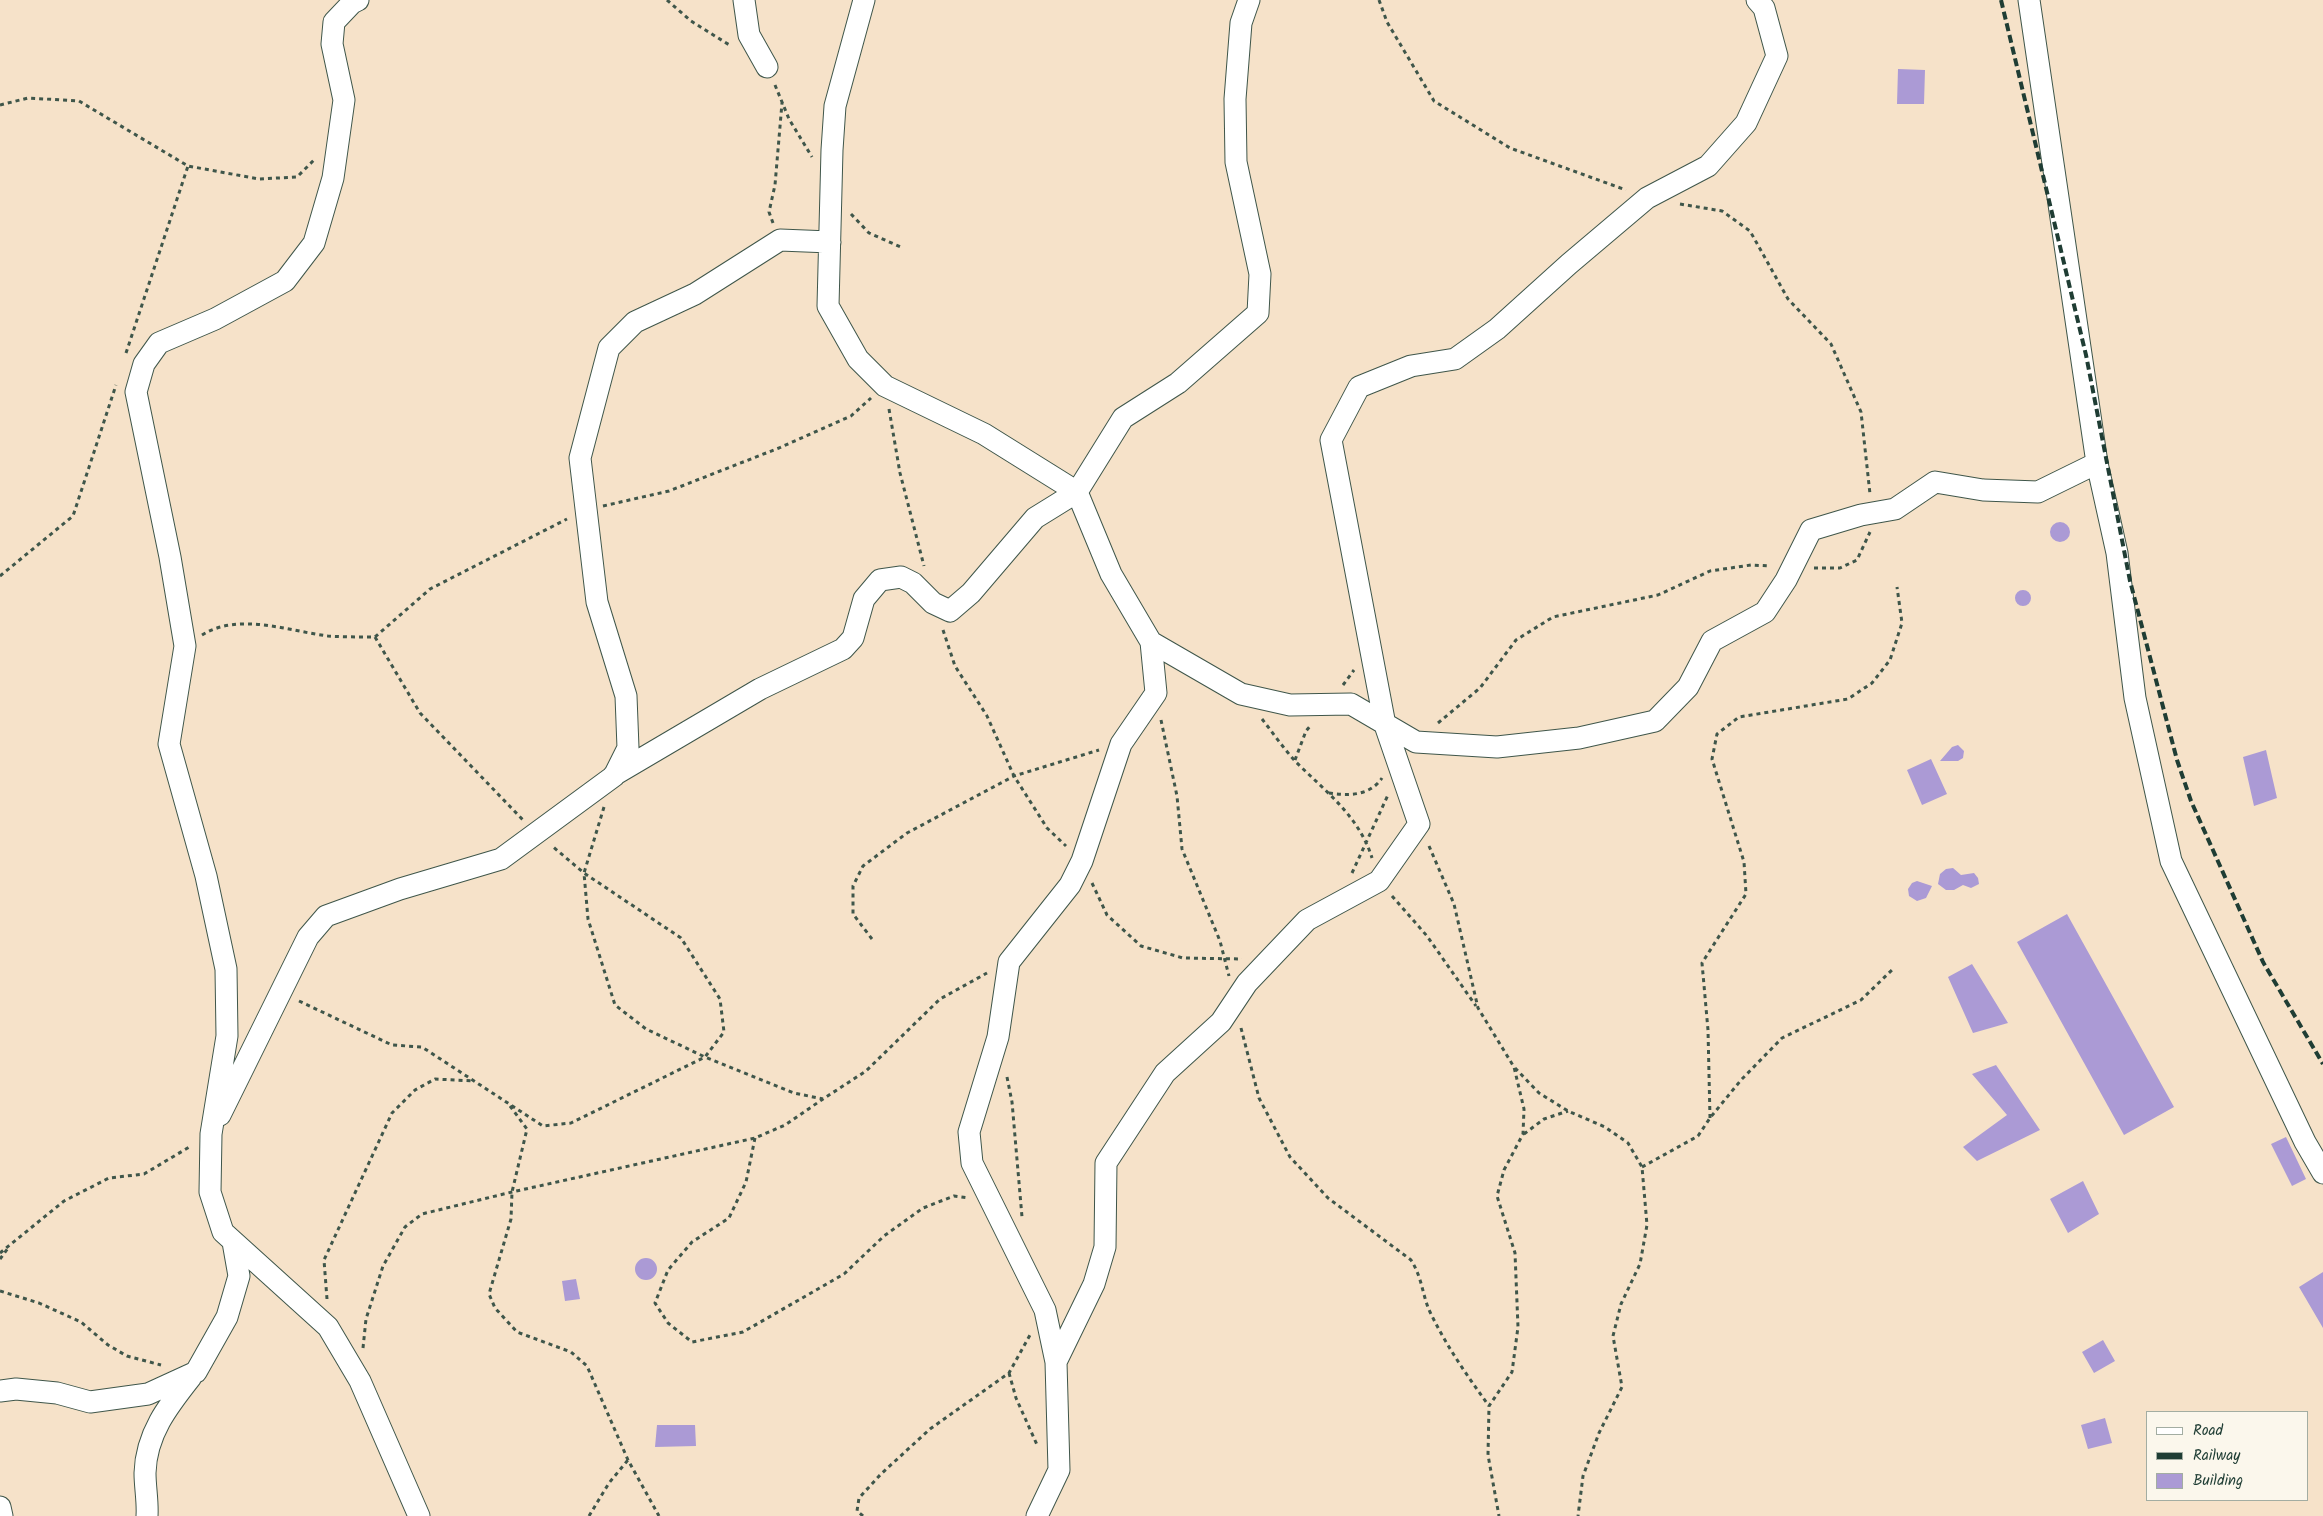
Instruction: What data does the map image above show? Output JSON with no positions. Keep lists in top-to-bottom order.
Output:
{
  "legend": ["Road", "Railway", "Building"]
}
